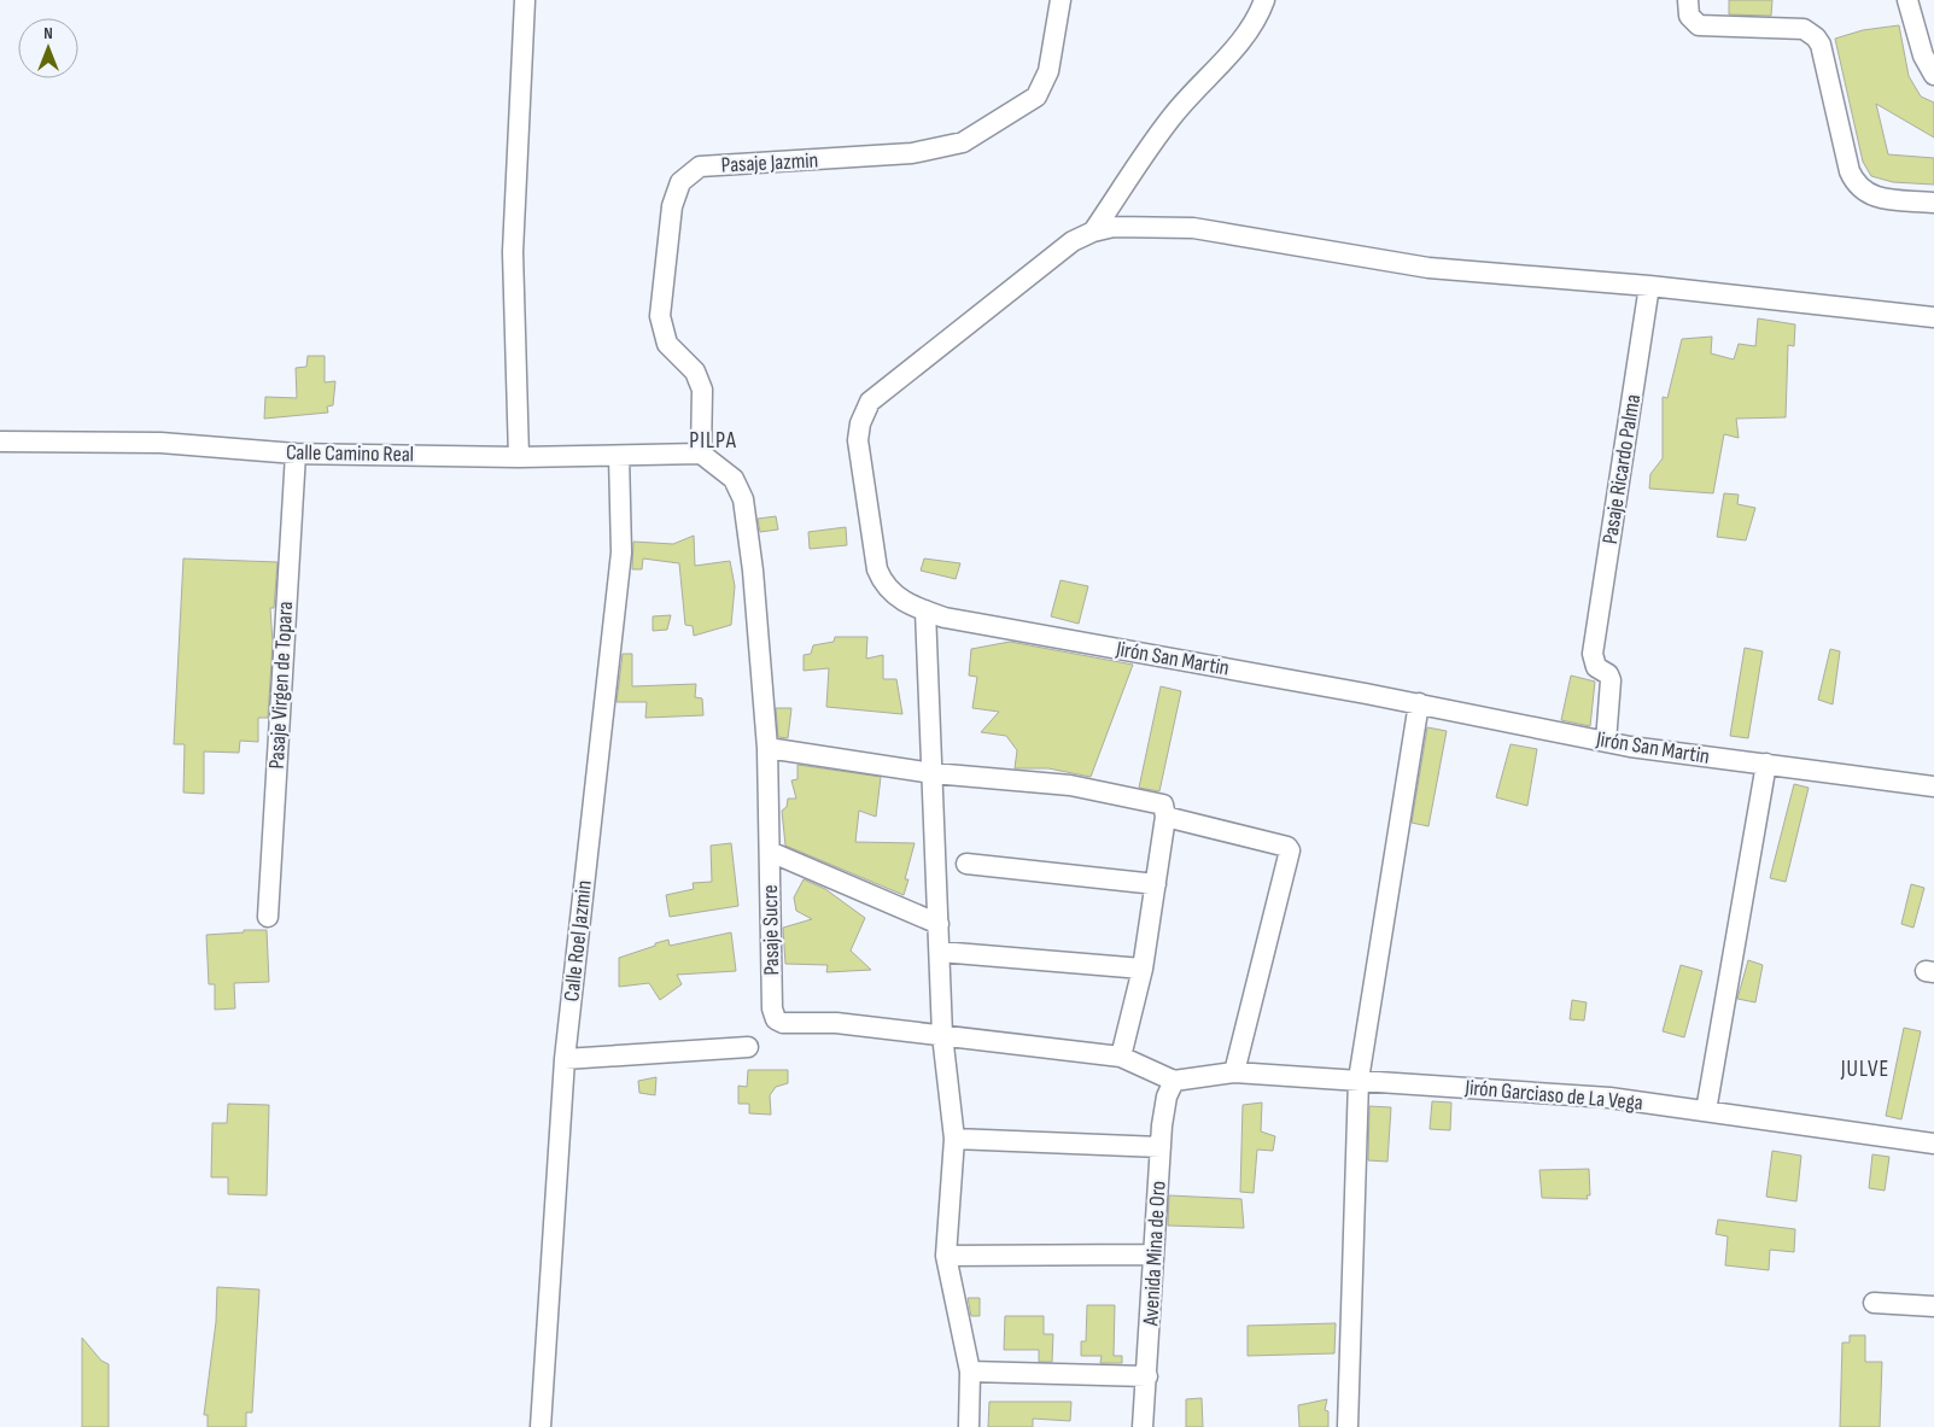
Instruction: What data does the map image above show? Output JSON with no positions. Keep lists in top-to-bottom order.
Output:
{
  "streets": {
    "street": [
      "Pasaje Jazmin",
      "Calle Camino Real",
      "Pasaje Ricardo Palma",
      "Jirón San Martin",
      "Pasaje Virgen de Topara",
      "Pasaje Sucre",
      "Calle Roel Jazmin",
      "Jirón Garciaso de La Vega",
      "Avenida Mina de Oro"
    ]
  },
  "crossings": [
    ["Pasaje Jazmin", "Calle Camino Real"],
    ["Pasaje Jazmin", "Pasaje Sucre"],
    ["Calle Camino Real", "Pasaje Virgen de Topara"],
    ["Calle Camino Real", "Pasaje Sucre"],
    ["Calle Camino Real", "Calle Roel Jazmin"],
    ["Pasaje Ricardo Palma", "Jirón San Martin"],
    ["Pasaje Sucre", "Jirón Garciaso de La Vega"],
    ["Pasaje Sucre", "Avenida Mina de Oro"],
    ["Jirón Garciaso de La Vega", "Avenida Mina de Oro"]
  ],
  "districts": ["PILPA", "JULVE"],
  "north": "top"
}
